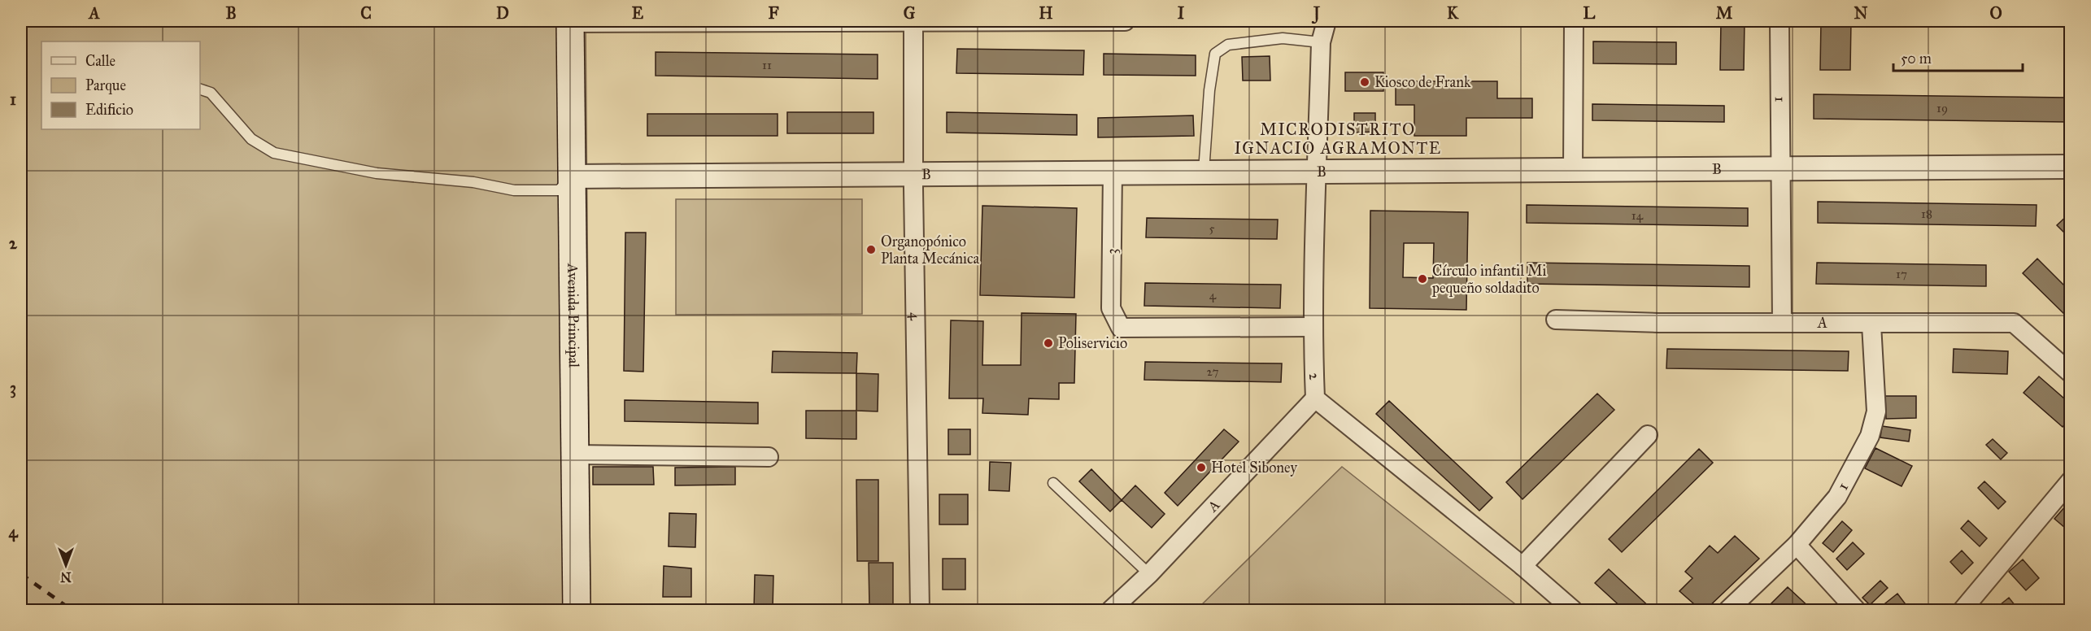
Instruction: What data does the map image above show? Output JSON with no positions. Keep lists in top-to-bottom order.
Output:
{
  "streets": {
    "main road": ["Avenida Principal"],
    "street": [
      "1",
      "B",
      "3",
      "4",
      "A",
      "2"
    ]
  },
  "crossings": [
    ["1", "B"],
    ["1", "A"],
    ["B", "3"],
    ["B", "Avenida Principal"],
    ["B", "4"],
    ["B", "2"],
    ["3", "2"],
    ["A", "2"]
  ],
  "districts": ["MICRODISTRITO IGNACIO AGRAMONTE"],
  "places": [
    "Kiosco de Frank",
    "Organopónico Planta Mecánica",
    "Círculo infantil Mi pequeño soldadito",
    "Poliservicio",
    "Hotel Siboney"
  ],
  "house_numbers": [
    "11",
    "19",
    "18",
    "14",
    "5",
    "17",
    "4",
    "27"
  ],
  "legend": ["Calle", "Parque", "Edificio"],
  "scale_bar": "50 m",
  "north": "bottom",
  "grid": {
    "columns": [
      "A",
      "B",
      "C",
      "D",
      "E",
      "F",
      "G",
      "H",
      "I",
      "J",
      "K",
      "L",
      "M",
      "N",
      "O"
    ],
    "rows": [
      "1",
      "2",
      "3",
      "4"
    ]
  }
}
